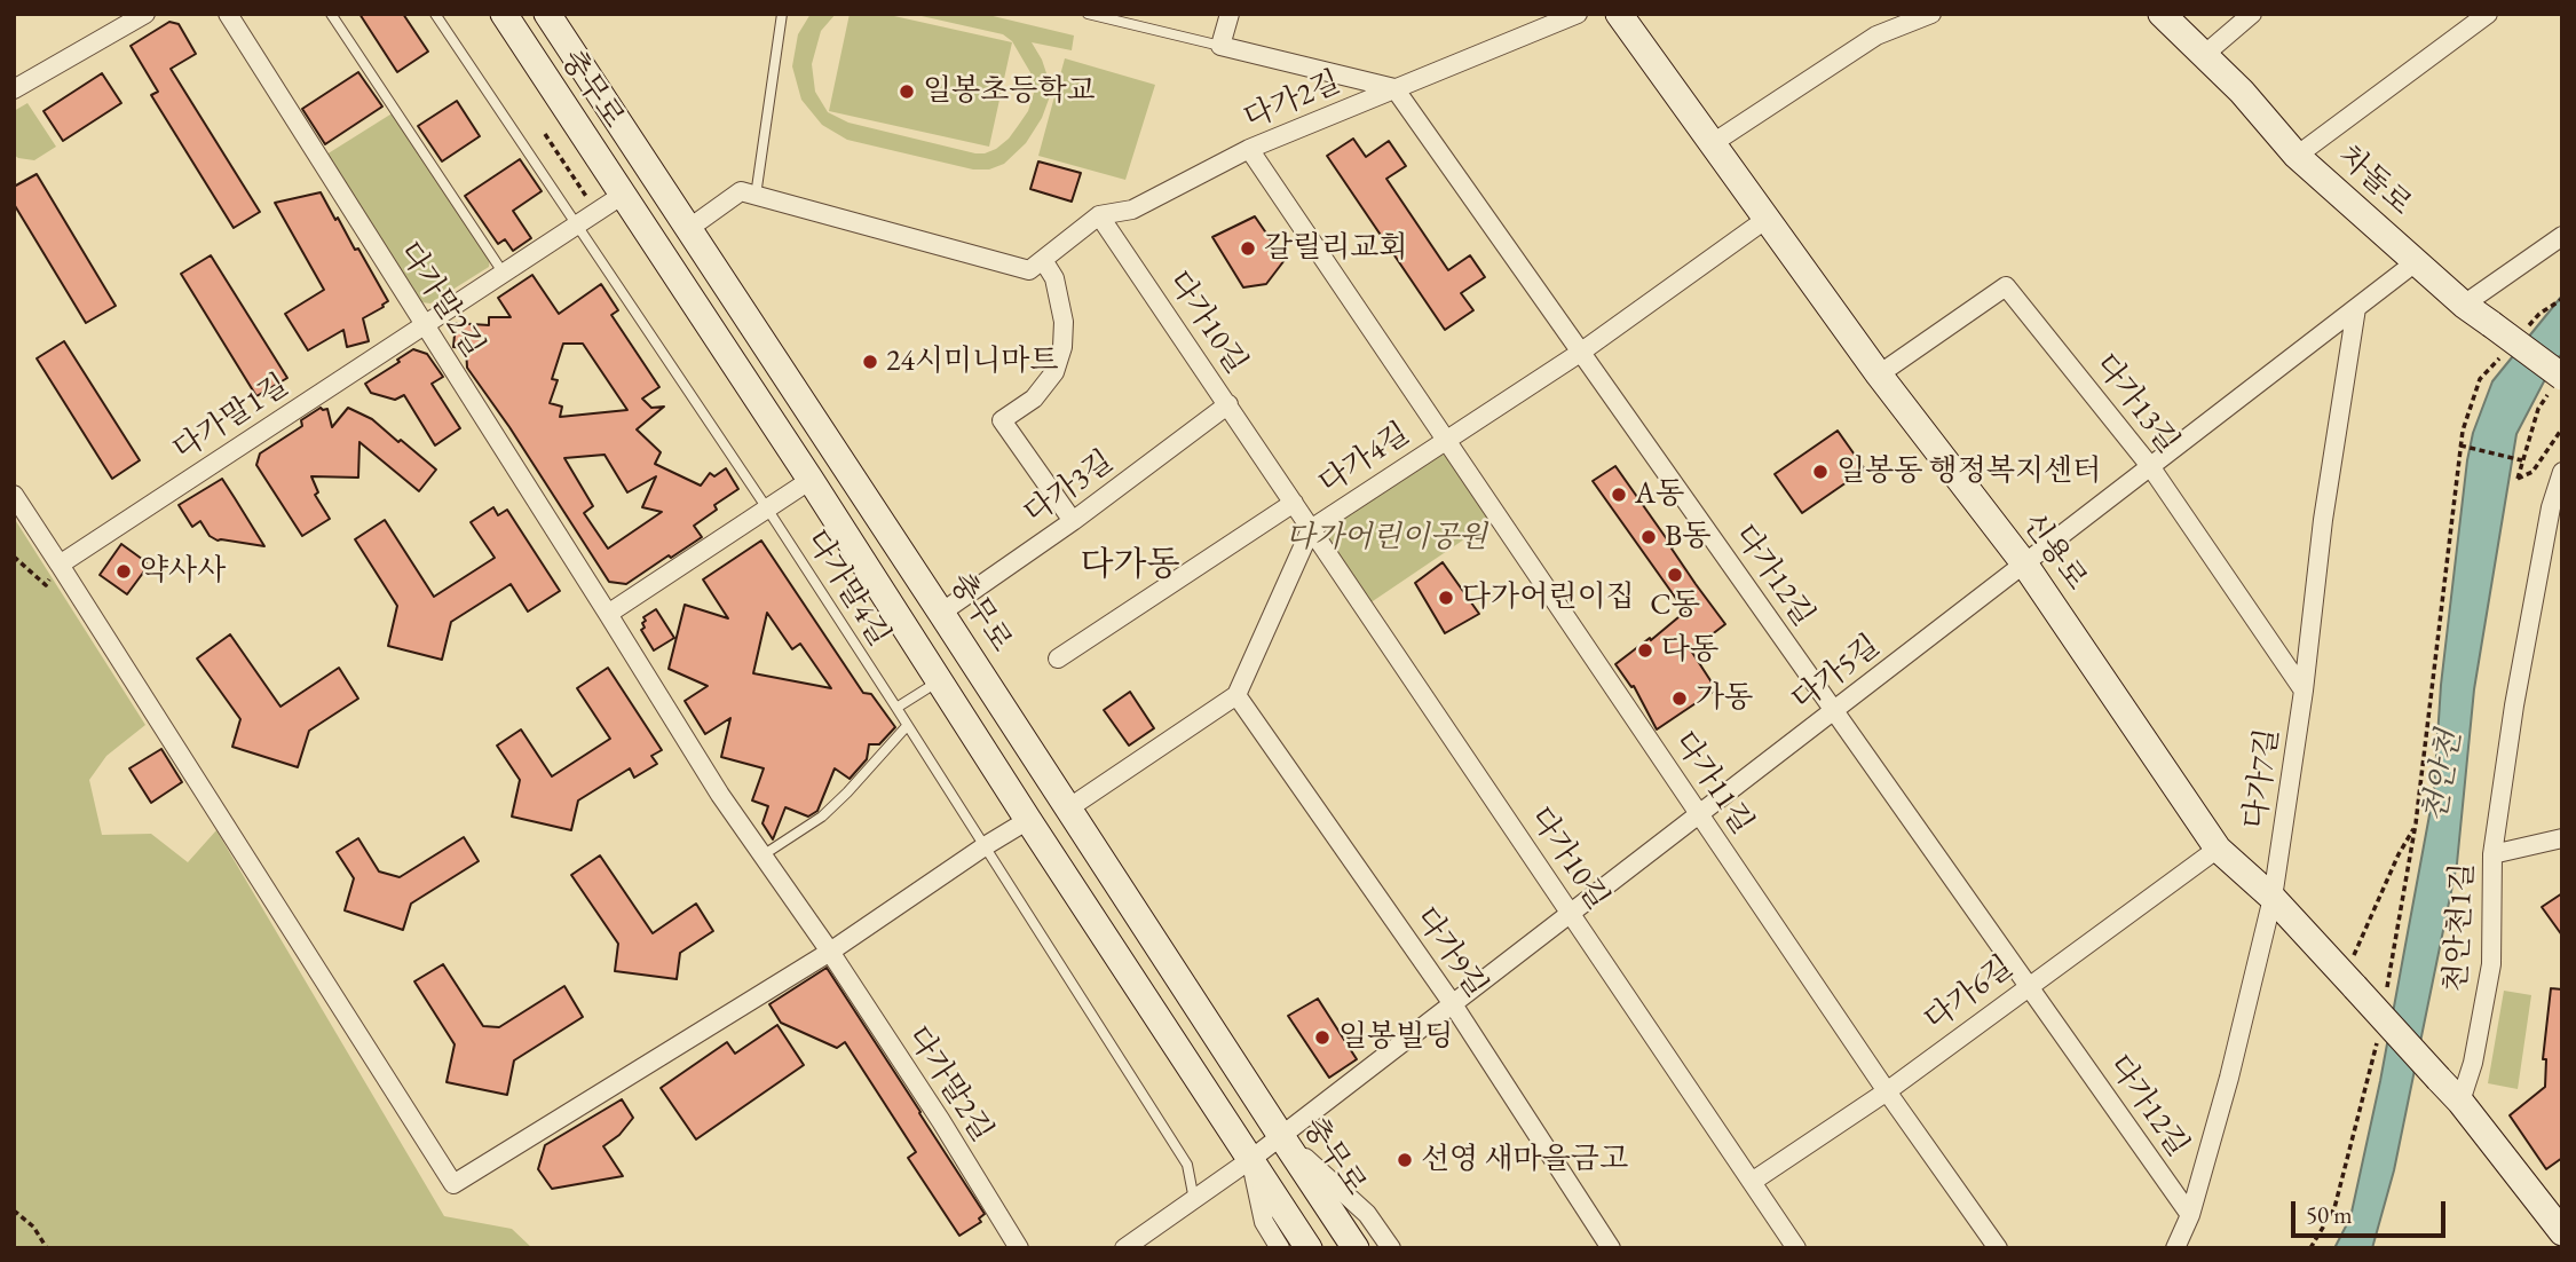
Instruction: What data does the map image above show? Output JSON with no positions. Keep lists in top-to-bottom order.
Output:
{
  "streets": {
    "main road": ["충무로", "차돌로", "신용로"],
    "street": [
      "다가2길",
      "다가말2길",
      "다가10길",
      "다가13길",
      "다가말1길",
      "다가4길",
      "다가3길",
      "다가12길",
      "다가5길",
      "다가7길",
      "다가11길",
      "천안천1길",
      "다가9길",
      "다가6길"
    ],
    "lane": ["다가말4길"]
  },
  "crossings": [
    ["충무로", "다가말1길"],
    ["충무로", "다가3길"],
    ["충무로", "다가5길"],
    ["다가2길", "다가10길"],
    ["다가2길", "다가12길"],
    ["다가2길", "다가11길"],
    ["차돌로", "다가5길"],
    ["다가말2길", "다가말1길"],
    ["다가10길", "다가4길"],
    ["다가10길", "다가3길"],
    ["다가10길", "다가5길"],
    ["다가10길", "다가6길"],
    ["다가13길", "신용로"],
    ["다가13길", "다가5길"],
    ["다가13길", "다가7길"],
    ["다가말1길", "다가말4길"],
    ["다가4길", "신용로"],
    ["다가4길", "다가12길"],
    ["다가4길", "다가11길"],
    ["다가4길", "다가9길"],
    ["신용로", "다가5길"],
    ["신용로", "다가7길"],
    ["신용로", "천안천1길"],
    ["신용로", "다가6길"],
    ["다가12길", "다가5길"],
    ["다가12길", "다가7길"],
    ["다가12길", "다가6길"],
    ["다가5길", "다가7길"],
    ["다가5길", "다가11길"],
    ["다가5길", "다가9길"],
    ["다가11길", "다가6길"]
  ],
  "districts": ["다가동"],
  "water": ["천안천"],
  "parks": ["다가어린이공원"],
  "places": [
    "일봉초등학교",
    "갈릴리교회",
    "24시미니마트",
    "일봉동 행정복지센터",
    "A동",
    "B동",
    "약사사",
    "C동",
    "다가어린이집",
    "다동",
    "가동",
    "일봉빌딩",
    "선영 새마을금고"
  ],
  "scale_bar": "50 m"
}
